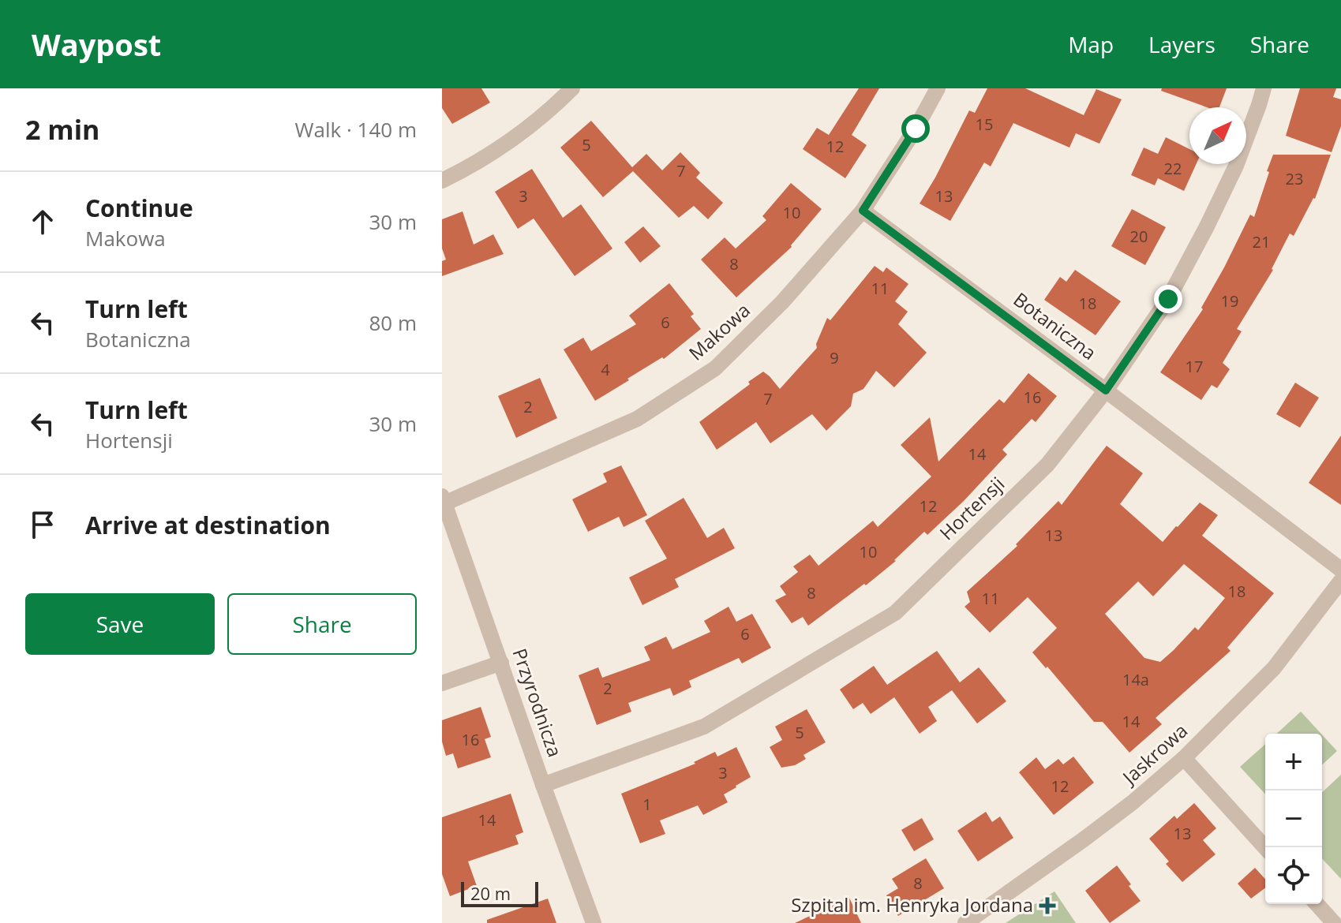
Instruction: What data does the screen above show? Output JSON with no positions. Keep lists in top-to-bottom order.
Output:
{
  "streets": {
    "street": [
      "Botaniczna",
      "Makowa",
      "Hortensji",
      "Przyrodnicza",
      "Jaskrowa"
    ]
  },
  "crossings": [
    ["Botaniczna", "Makowa"],
    ["Botaniczna", "Hortensji"],
    ["Makowa", "Przyrodnicza"],
    ["Hortensji", "Przyrodnicza"]
  ],
  "places": {
    "health": ["Szpital im. Henryka Jordana"]
  },
  "house_numbers": [
    "15",
    "5",
    "12",
    "22",
    "7",
    "23",
    "3",
    "13",
    "10",
    "20",
    "21",
    "8",
    "11",
    "19",
    "18",
    "6",
    "9",
    "17",
    "4",
    "16",
    "7",
    "2",
    "14",
    "12",
    "13",
    "10",
    "18",
    "8",
    "11",
    "6",
    "14a",
    "2",
    "14",
    "5",
    "16",
    "3",
    "12",
    "1",
    "14",
    "13",
    "8"
  ],
  "scale_bar": "20 m",
  "north": "top right",
  "page": {
    "header": "Waypost",
    "nav": ["Map", "Layers", "Share"],
    "heading": ["2 min", "Walk · 140 m"],
    "list": [
      ["Continue", "Makowa", "30 m"],
      ["Turn left", "Botaniczna", "80 m"],
      ["Turn left", "Hortensji", "30 m"],
      "Arrive at destination"
    ],
    "buttons": ["Save", "Share"],
    "map_buttons": ["+", "−"],
    "scale": "20 m"
  }
}
